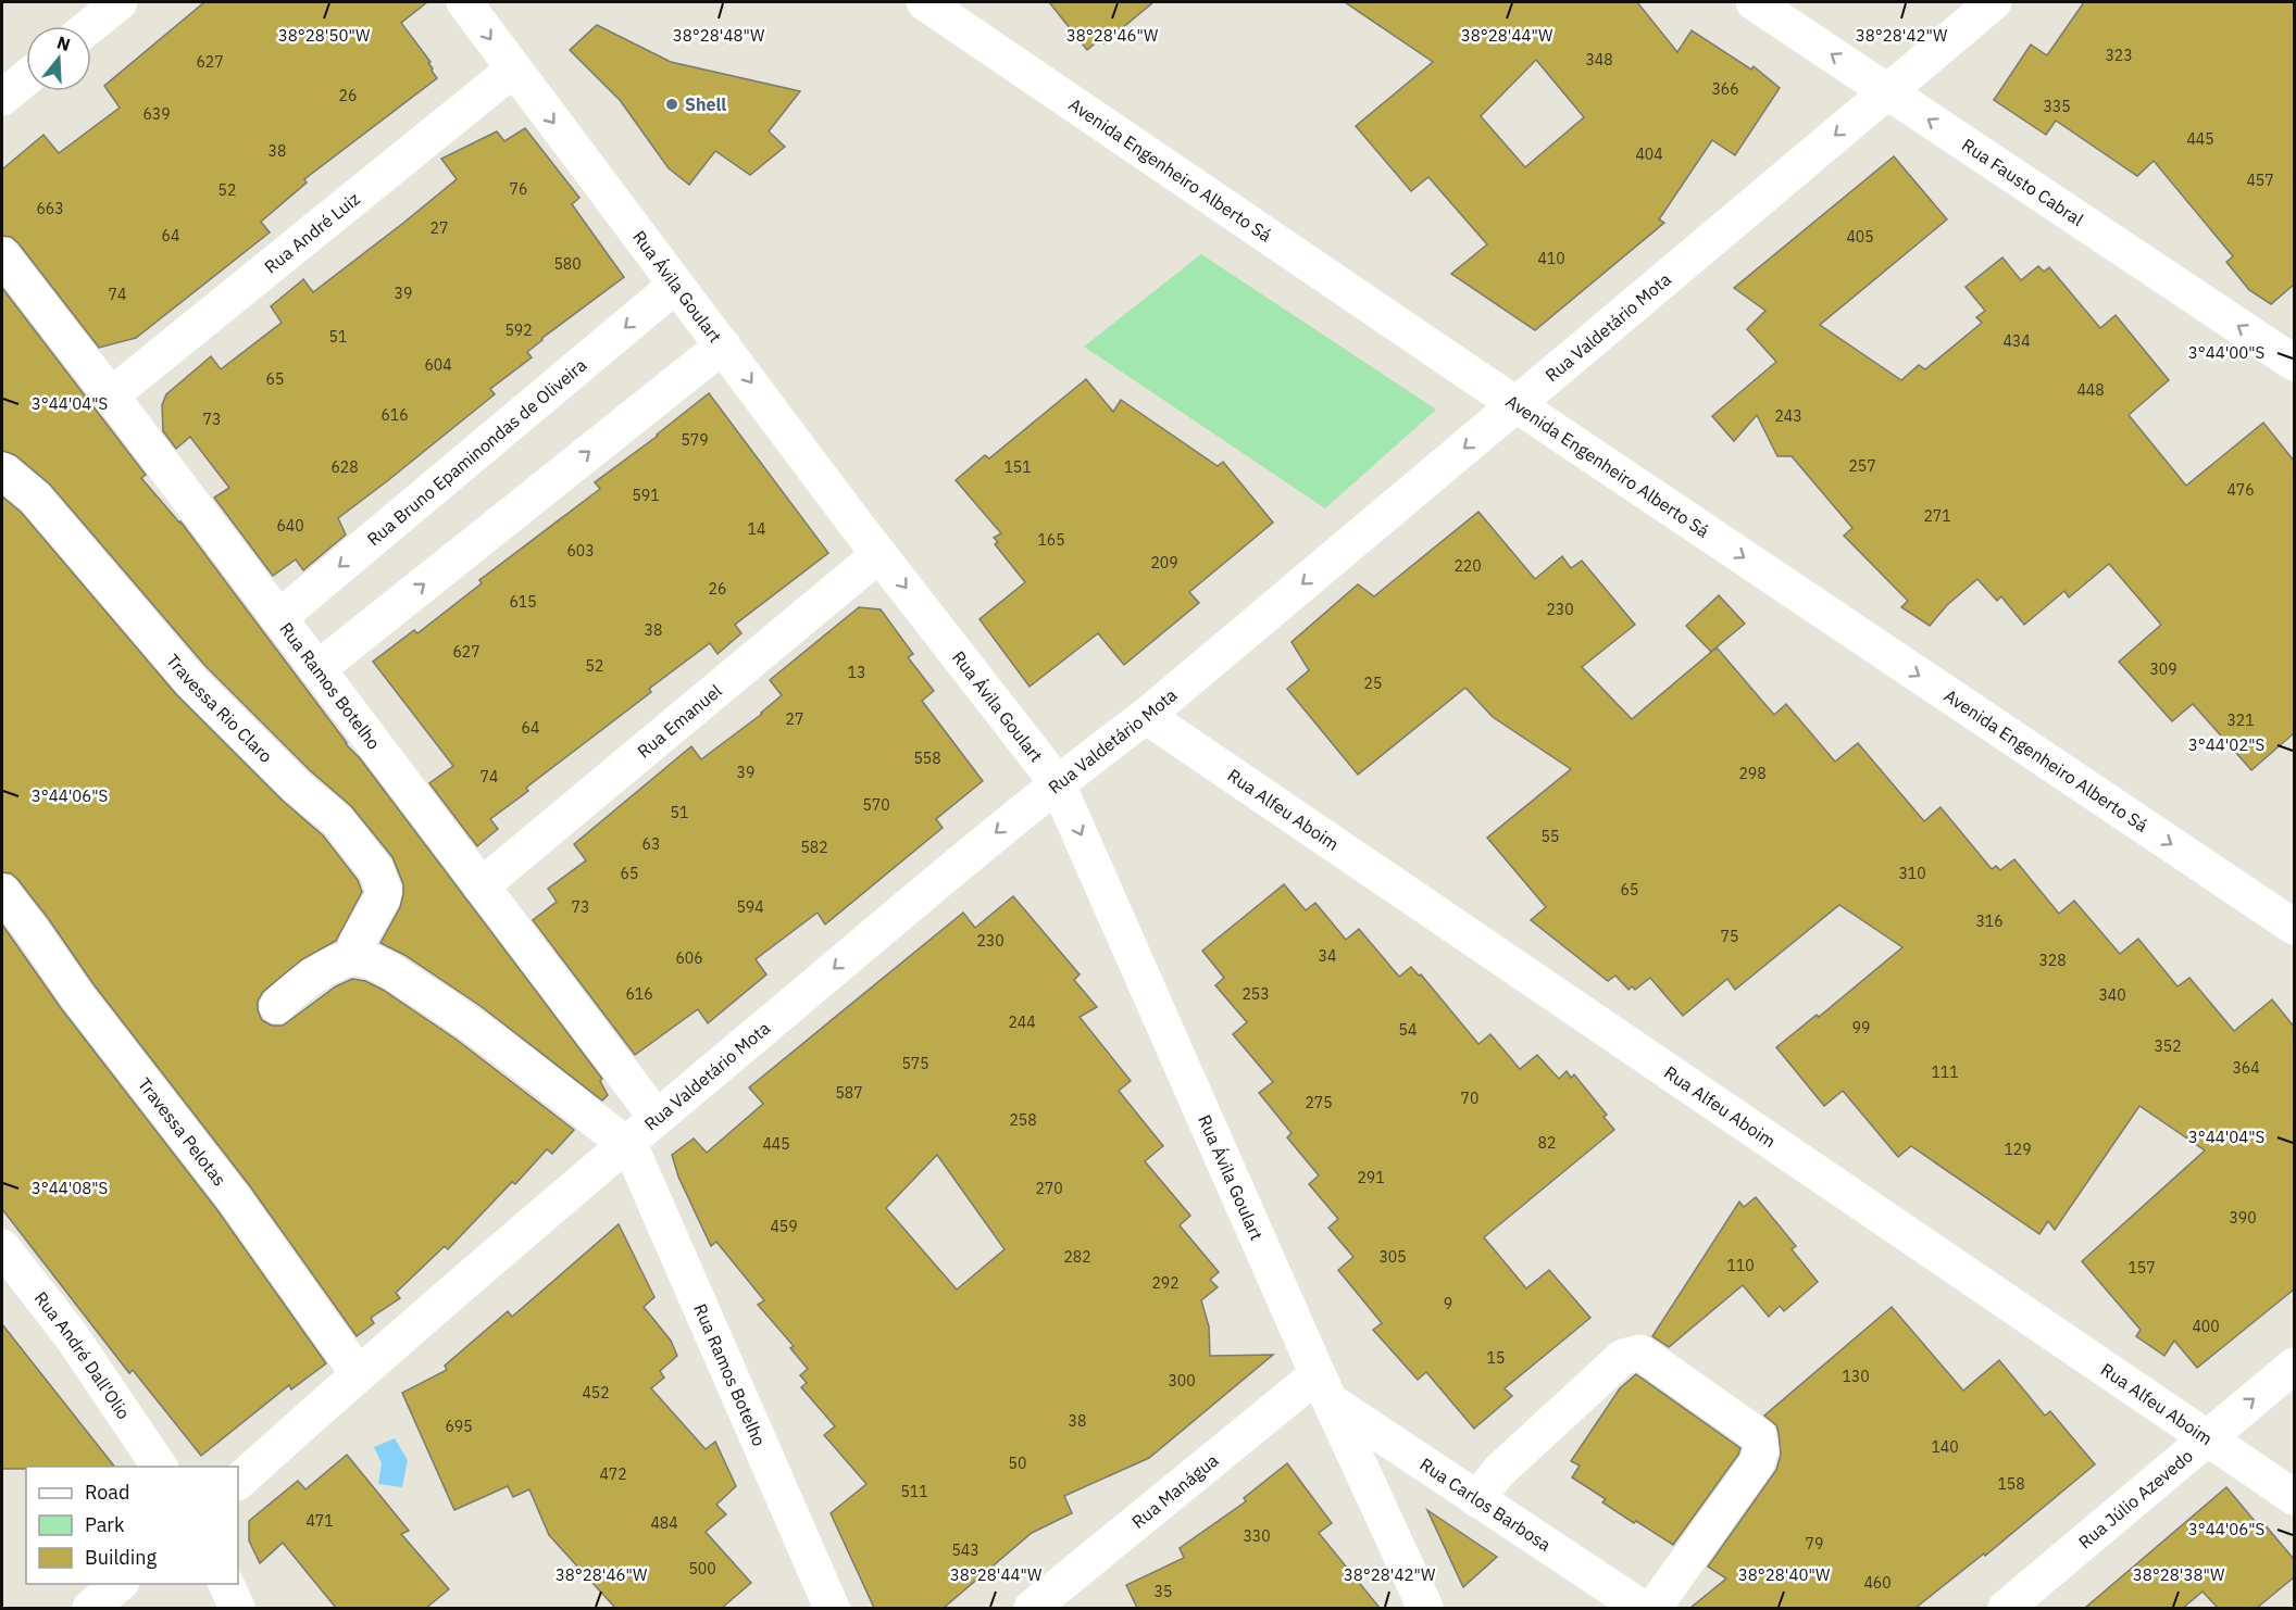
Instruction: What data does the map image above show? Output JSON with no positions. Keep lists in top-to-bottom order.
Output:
{
  "streets": {
    "street": [
      "Avenida Engenheiro Alberto Sá",
      "Rua Fausto Cabral",
      "Rua André Luiz",
      "Rua Ávila Goulart",
      "Rua Valdetário Mota",
      "Rua Bruno Epaminondas de Oliveira",
      "Rua Ramos Botelho",
      "Travessa Rio Claro",
      "Rua Emanuel",
      "Rua Alfeu Aboim",
      "Travessa Pelotas",
      "Rua André Dall'Olio",
      "Rua Manágua",
      "Rua Júlio Azevedo",
      "Rua Carlos Barbosa"
    ]
  },
  "crossings": [
    ["Avenida Engenheiro Alberto Sá", "Rua Valdetário Mota"],
    ["Rua Fausto Cabral", "Rua Valdetário Mota"],
    ["Rua André Luiz", "Rua Ávila Goulart"],
    ["Rua André Luiz", "Rua Ramos Botelho"],
    ["Rua Ávila Goulart", "Rua Valdetário Mota"],
    ["Rua Ávila Goulart", "Rua Bruno Epaminondas de Oliveira"],
    ["Rua Ávila Goulart", "Rua Emanuel"],
    ["Rua Ávila Goulart", "Rua Manágua"],
    ["Rua Ávila Goulart", "Rua Carlos Barbosa"],
    ["Rua Valdetário Mota", "Rua Ramos Botelho"],
    ["Rua Valdetário Mota", "Rua Alfeu Aboim"],
    ["Rua Valdetário Mota", "Travessa Pelotas"],
    ["Rua Bruno Epaminondas de Oliveira", "Rua Ramos Botelho"],
    ["Rua Ramos Botelho", "Rua Emanuel"],
    ["Rua Alfeu Aboim", "Rua Júlio Azevedo"],
    ["Rua Manágua", "Rua Carlos Barbosa"]
  ],
  "one_way": [
    "Avenida Engenheiro Alberto Sá",
    "Rua Fausto Cabral",
    "Rua Ávila Goulart",
    "Rua Valdetário Mota"
  ],
  "places": ["Shell"],
  "house_numbers": [
    "323",
    "348",
    "627",
    "366",
    "26",
    "335",
    "639",
    "445",
    "38",
    "404",
    "457",
    "76",
    "52",
    "663",
    "27",
    "64",
    "405",
    "410",
    "580",
    "39",
    "74",
    "592",
    "51",
    "434",
    "604",
    "65",
    "448",
    "616",
    "243",
    "73",
    "579",
    "257",
    "628",
    "151",
    "476",
    "591",
    "271",
    "640",
    "14",
    "165",
    "603",
    "209",
    "220",
    "26",
    "615",
    "230",
    "38",
    "627",
    "52",
    "309",
    "13",
    "25",
    "27",
    "321",
    "64",
    "558",
    "39",
    "298",
    "74",
    "570",
    "51",
    "55",
    "63",
    "582",
    "65",
    "310",
    "65",
    "73",
    "594",
    "316",
    "75",
    "230",
    "34",
    "606",
    "328",
    "616",
    "253",
    "340",
    "244",
    "99",
    "54",
    "352",
    "575",
    "364",
    "111",
    "587",
    "70",
    "275",
    "258",
    "82",
    "445",
    "129",
    "291",
    "270",
    "390",
    "459",
    "282",
    "305",
    "110",
    "157",
    "292",
    "9",
    "400",
    "15",
    "130",
    "300",
    "452",
    "38",
    "695",
    "140",
    "50",
    "472",
    "158",
    "511",
    "471",
    "484",
    "330",
    "79",
    "543",
    "500",
    "460",
    "35"
  ],
  "legend": ["Road", "Park", "Building"],
  "north": "top",
  "coordinates": [
    "38°28'50\"W",
    "38°28'48\"W",
    "38°28'46\"W",
    "38°28'44\"W",
    "38°28'42\"W",
    "3°44'00\"S",
    "3°44'04\"S",
    "3°44'02\"S",
    "3°44'06\"S",
    "3°44'08\"S",
    "38°28'40\"W",
    "38°28'38\"W"
  ]
}
